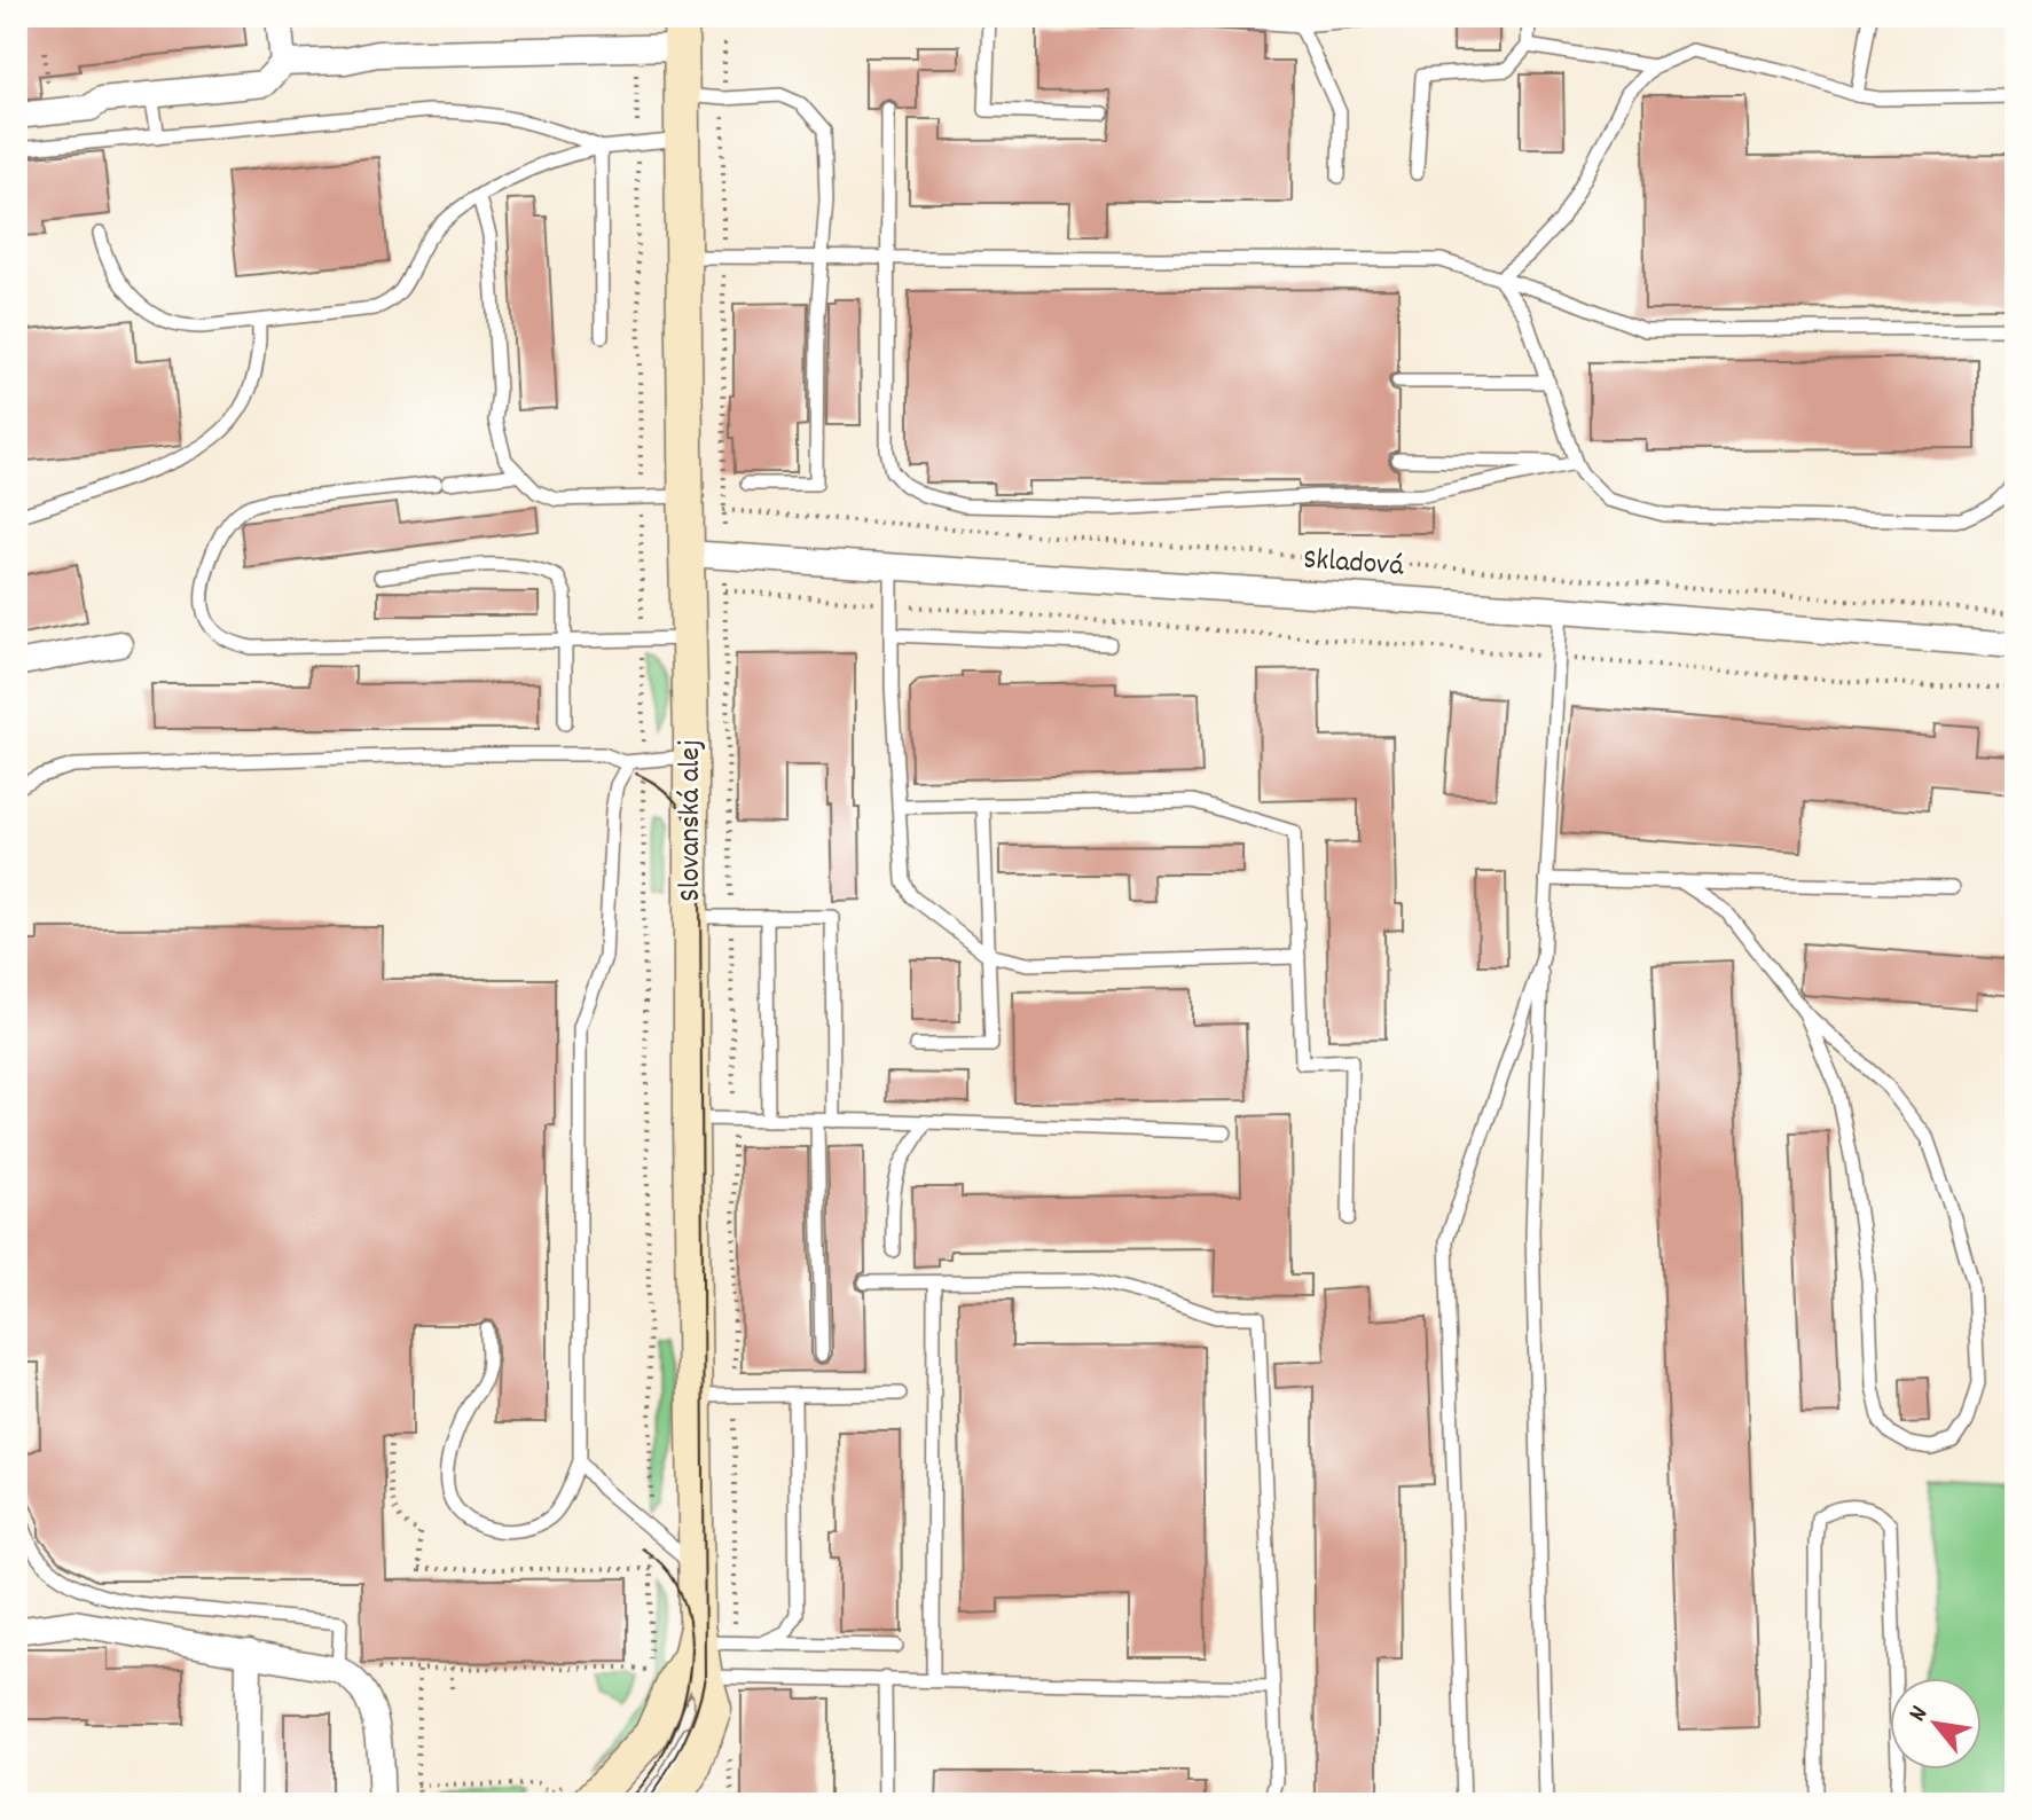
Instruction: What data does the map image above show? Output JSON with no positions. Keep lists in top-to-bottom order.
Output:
{
  "streets": {
    "main road": ["Slovanská alej"],
    "street": ["Skladová"]
  },
  "crossings": [
    ["Skladová", "Slovanská alej"]
  ],
  "north": "top left"
}
